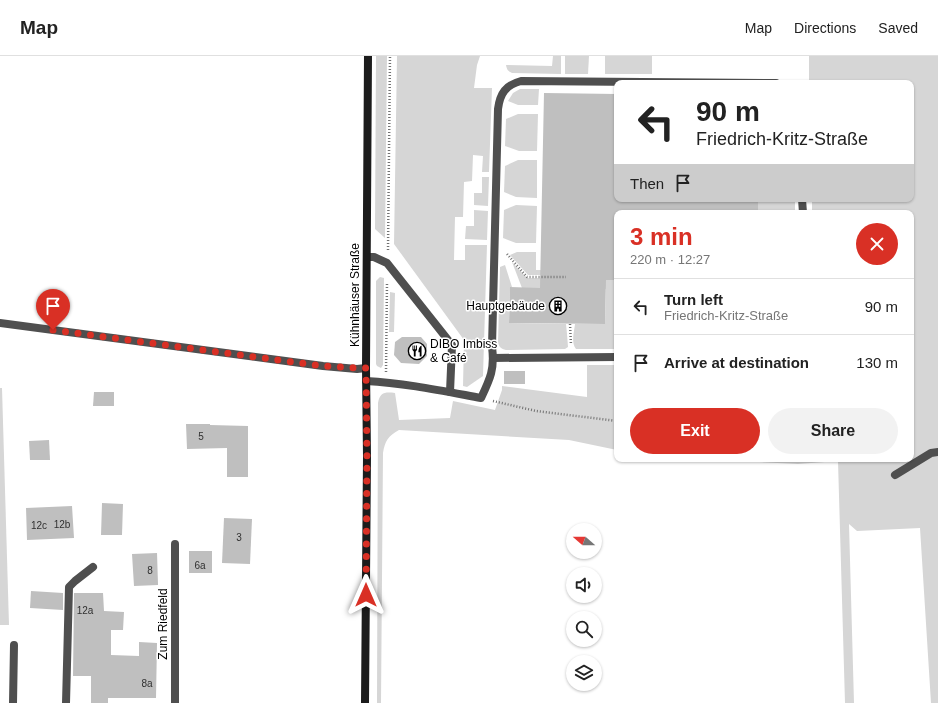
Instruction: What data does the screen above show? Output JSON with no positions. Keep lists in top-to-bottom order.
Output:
{
  "streets": {
    "street": ["Kühnhäuser Straße", "Zum Riedfeld"]
  },
  "places": {
    "building": ["Hauptgebäude"],
    "restaurant": ["DIBO Imbiss & Café"]
  },
  "house_numbers": [
    "5",
    "12b",
    "12c",
    "3",
    "6a",
    "8",
    "12a",
    "8a"
  ],
  "north": "left",
  "page": {
    "header": "Map",
    "nav": ["Map", "Directions", "Saved"],
    "turn": ["90 m", "Friedrich-Kritz-Straße"],
    "then": "Then",
    "heading": ["3 min", "220 m · 12:27"],
    "list": [
      {
        "name": "Turn left",
        "note": "Friedrich-Kritz-Straße",
        "value": "90 m"
      },
      {
        "name": "Arrive at destination",
        "value": "130 m"
      }
    ],
    "buttons": ["Exit", "Share"]
  }
}
